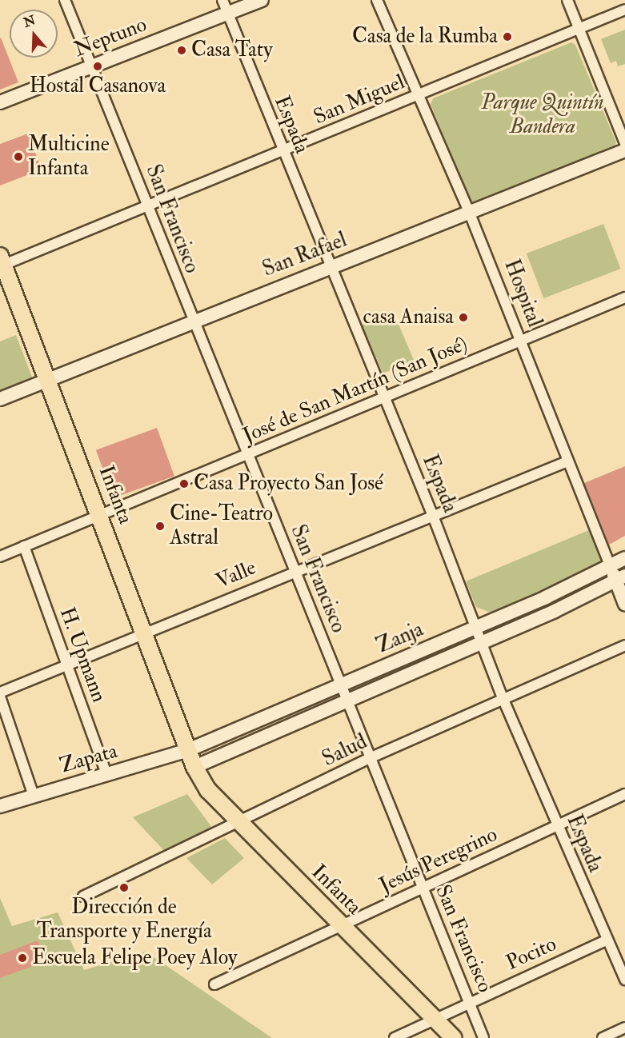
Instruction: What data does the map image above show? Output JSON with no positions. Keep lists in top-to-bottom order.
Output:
{
  "streets": {
    "main road": [
      "Neptuno",
      "San Rafael",
      "Hospital",
      "Infanta",
      "Zanja",
      "Zapata"
    ],
    "street": [
      "San Miguel",
      "Espada",
      "San Francisco",
      "José de San Martín (San José)",
      "Valle",
      "H. Upmann",
      "Salud",
      "Jesús Peregrino",
      "Pocito"
    ]
  },
  "crossings": [
    ["Neptuno", "Espada"],
    ["Neptuno", "San Francisco"],
    ["San Miguel", "Espada"],
    ["San Miguel", "San Francisco"],
    ["San Miguel", "Hospital"],
    ["San Miguel", "Infanta"],
    ["Espada", "San Rafael"],
    ["Espada", "José de San Martín (San José)"],
    ["Espada", "Valle"],
    ["Espada", "Zanja"],
    ["Espada", "Salud"],
    ["Espada", "Jesús Peregrino"],
    ["Espada", "Pocito"],
    ["San Francisco", "San Rafael"],
    ["San Francisco", "José de San Martín (San José)"],
    ["San Francisco", "Valle"],
    ["San Francisco", "Zanja"],
    ["San Francisco", "Salud"],
    ["San Francisco", "Jesús Peregrino"],
    ["San Francisco", "Pocito"],
    ["San Rafael", "Hospital"],
    ["San Rafael", "Infanta"],
    ["Hospital", "José de San Martín (San José)"],
    ["Hospital", "Valle"],
    ["Hospital", "Zanja"],
    ["José de San Martín (San José)", "Infanta"],
    ["José de San Martín (San José)", "H. Upmann"],
    ["Infanta", "Valle"],
    ["Infanta", "Zanja"],
    ["Infanta", "Salud"],
    ["Infanta", "Zapata"],
    ["Infanta", "Jesús Peregrino"],
    ["Infanta", "Pocito"],
    ["Valle", "H. Upmann"],
    ["Zanja", "Zapata"],
    ["H. Upmann", "Zapata"]
  ],
  "parks": ["Parque Quintín Bandera"],
  "places": [
    "Casa de la Rumba",
    "Casa Taty",
    "Hostal Casanova",
    "Multicine Infanta",
    "casa Anaisa",
    "Casa Proyecto San José",
    "Cine-Teatro Astral",
    "Dirección de Transporte y Energía",
    "Escuela Felipe Poey Aloy"
  ],
  "north": "top"
}
